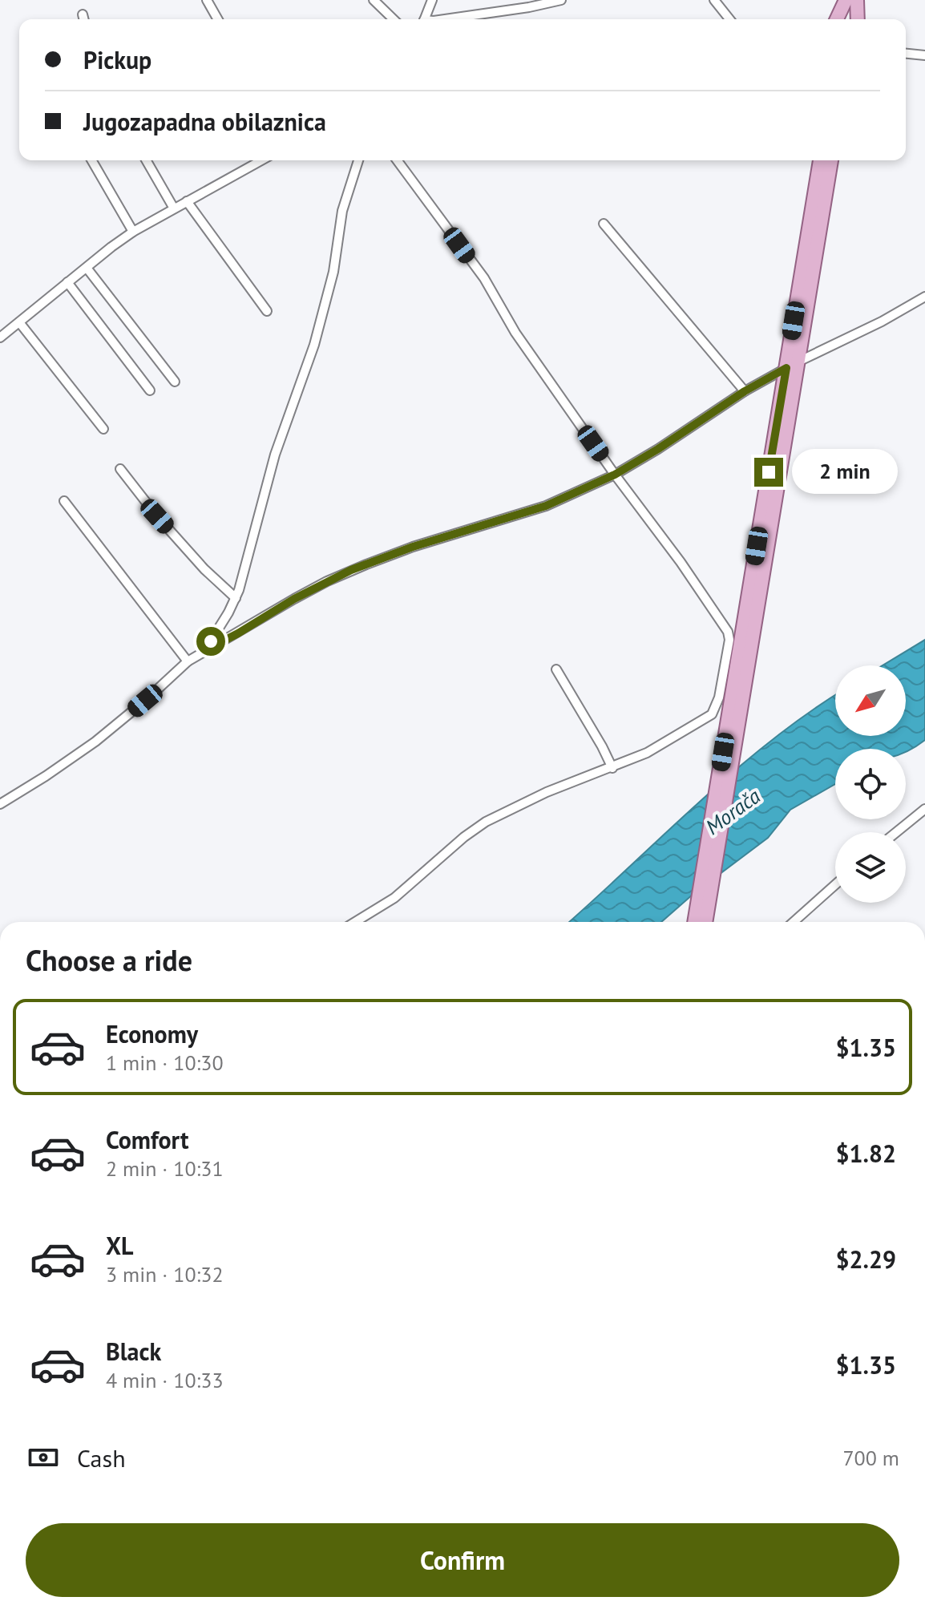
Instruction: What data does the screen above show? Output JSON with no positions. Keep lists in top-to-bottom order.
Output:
{
  "water": ["Morača"],
  "north": "bottom left",
  "page": {
    "banner": ["Pickup", "Jugozapadna obilaznica"],
    "bubble": "2 min",
    "heading": "Choose a ride",
    "list": [
      {
        "name": "Economy",
        "note": "1 min · 10:30",
        "value": "$1.35"
      },
      {
        "name": "Comfort",
        "note": "2 min · 10:31",
        "value": "$1.82"
      },
      {
        "name": "XL",
        "note": "3 min · 10:32",
        "value": "$2.29"
      },
      {
        "name": "Black",
        "note": "4 min · 10:33",
        "value": "$1.35"
      }
    ],
    "pay": ["Cash", "700 m"],
    "buttons": "Confirm"
  }
}
